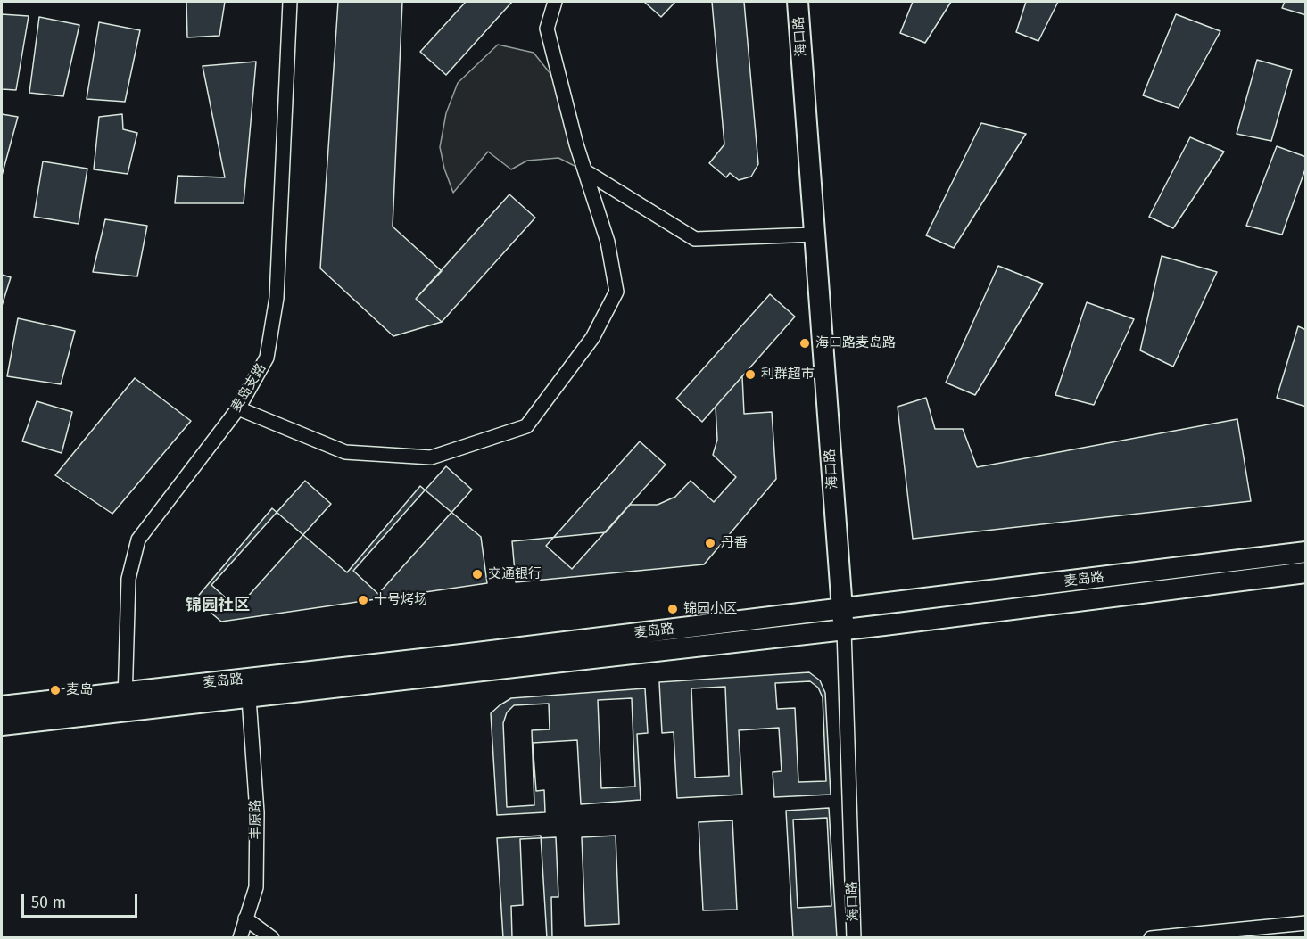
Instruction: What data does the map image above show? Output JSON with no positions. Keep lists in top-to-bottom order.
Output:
{
  "streets": {
    "main road": ["海口路", "麦岛路"],
    "street": ["麦岛支路", "丰原路"]
  },
  "crossings": [
    ["海口路", "麦岛路"],
    ["麦岛支路", "麦岛路"],
    ["麦岛路", "丰原路"]
  ],
  "districts": ["锦园社区"],
  "places": [
    "海口路麦岛路",
    "利群超市",
    "丹香",
    "交通银行",
    "十号烤场",
    "锦园小区",
    "麦岛"
  ],
  "scale_bar": "50 m"
}
